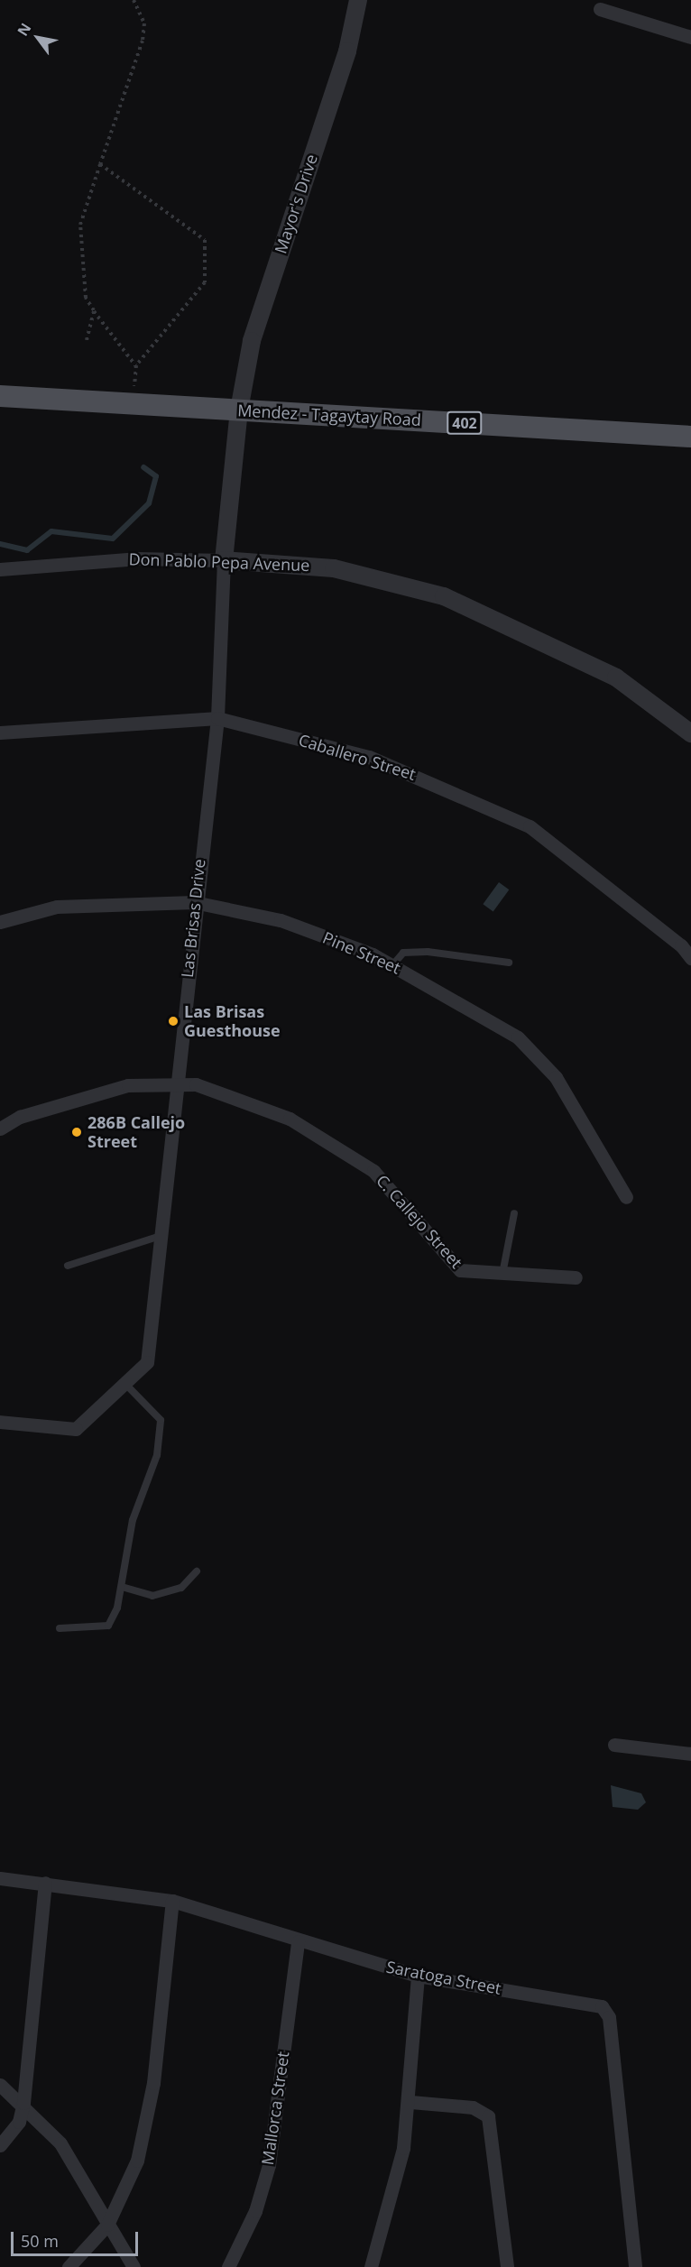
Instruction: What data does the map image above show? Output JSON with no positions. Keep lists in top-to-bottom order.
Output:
{
  "streets": {
    "main road": ["Mendez - Tagaytay Road", "402"],
    "street": [
      "Mayor's Drive",
      "Don Pablo Pepa Avenue",
      "Caballero Street",
      "Las Brisas Drive",
      "Pine Street",
      "C. Callejo Street",
      "Saratoga Street",
      "Mallorca Street"
    ]
  },
  "crossings": [
    ["Mayor's Drive", "Mendez - Tagaytay Road"],
    ["Mayor's Drive", "Las Brisas Drive"],
    ["Mendez - Tagaytay Road", "Las Brisas Drive"],
    ["Don Pablo Pepa Avenue", "Las Brisas Drive"],
    ["Caballero Street", "Las Brisas Drive"],
    ["Las Brisas Drive", "Pine Street"],
    ["Las Brisas Drive", "C. Callejo Street"],
    ["Saratoga Street", "Mallorca Street"]
  ],
  "places": ["Las Brisas Guesthouse", "286B Callejo Street"],
  "scale_bar": "50 m",
  "north": "top left"
}
